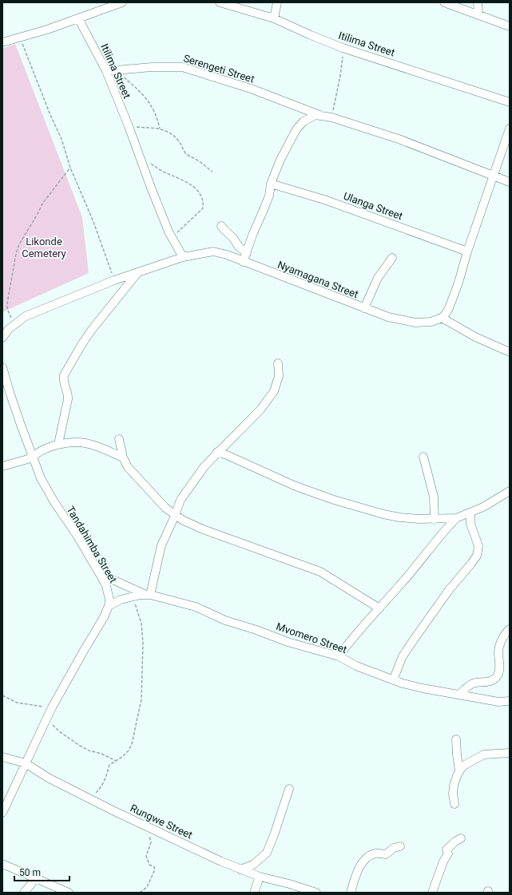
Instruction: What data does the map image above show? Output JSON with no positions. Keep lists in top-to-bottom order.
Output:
{
  "streets": {
    "street": [
      "Itilima Street",
      "Serengeti Street",
      "Ulanga Street",
      "Nyamagana Street",
      "Tandahimba Street",
      "Mvomero Street",
      "Rungwe Street"
    ]
  },
  "crossings": [
    ["Itilima Street", "Serengeti Street"],
    ["Itilima Street", "Nyamagana Street"],
    ["Tandahimba Street", "Mvomero Street"],
    ["Tandahimba Street", "Rungwe Street"]
  ],
  "parks": ["Likonde Cemetery"],
  "scale_bar": "50 m"
}
